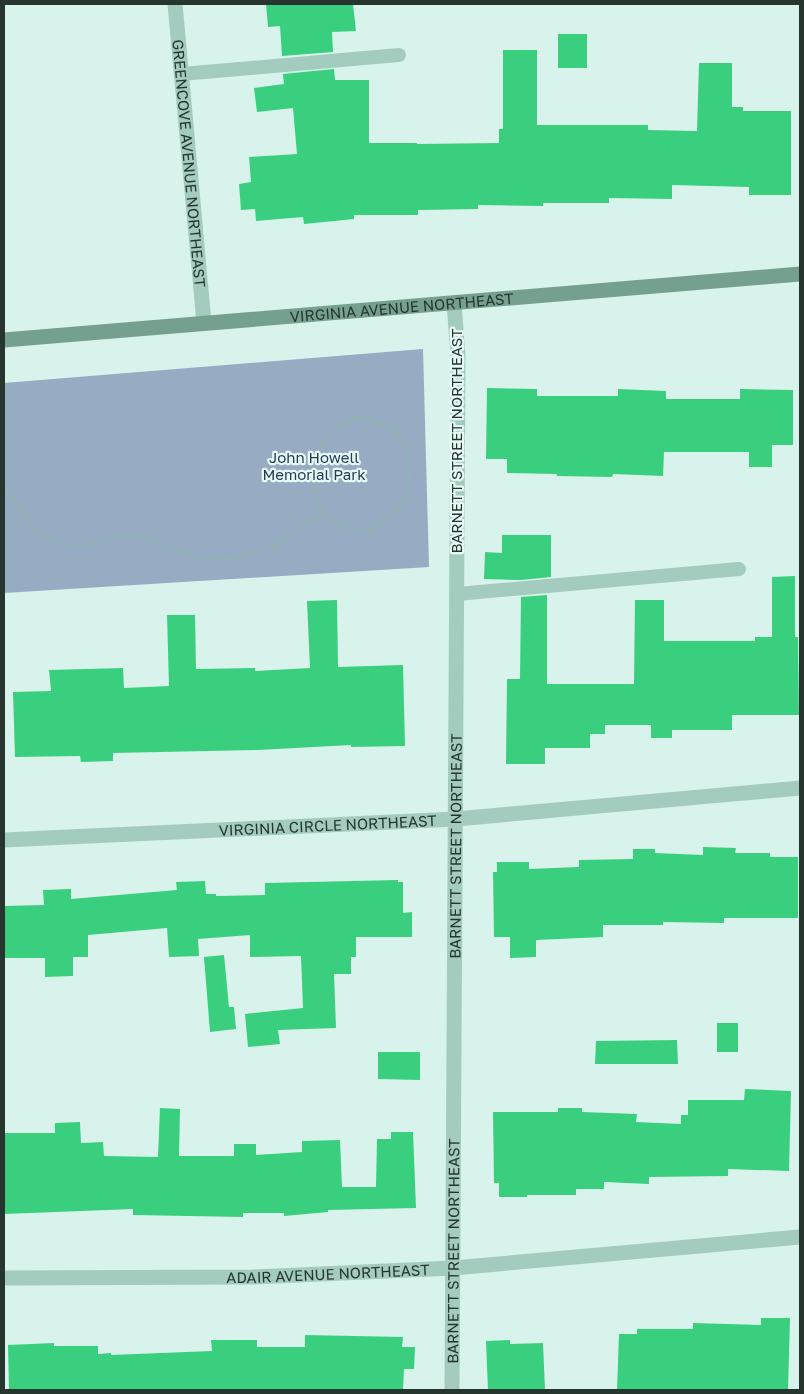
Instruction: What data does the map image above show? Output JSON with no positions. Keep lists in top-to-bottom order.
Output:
{
  "streets": {
    "street": [
      "GREENCOVE AVENUE NORTHEAST",
      "VIRGINIA AVENUE NORTHEAST",
      "BARNETT STREET NORTHEAST",
      "VIRGINIA CIRCLE NORTHEAST",
      "ADAIR AVENUE NORTHEAST"
    ]
  },
  "crossings": [
    ["GREENCOVE AVENUE NORTHEAST", "VIRGINIA AVENUE NORTHEAST"],
    ["VIRGINIA AVENUE NORTHEAST", "BARNETT STREET NORTHEAST"],
    ["BARNETT STREET NORTHEAST", "VIRGINIA CIRCLE NORTHEAST"],
    ["BARNETT STREET NORTHEAST", "ADAIR AVENUE NORTHEAST"]
  ],
  "parks": ["John Howell Memorial Park"]
}
